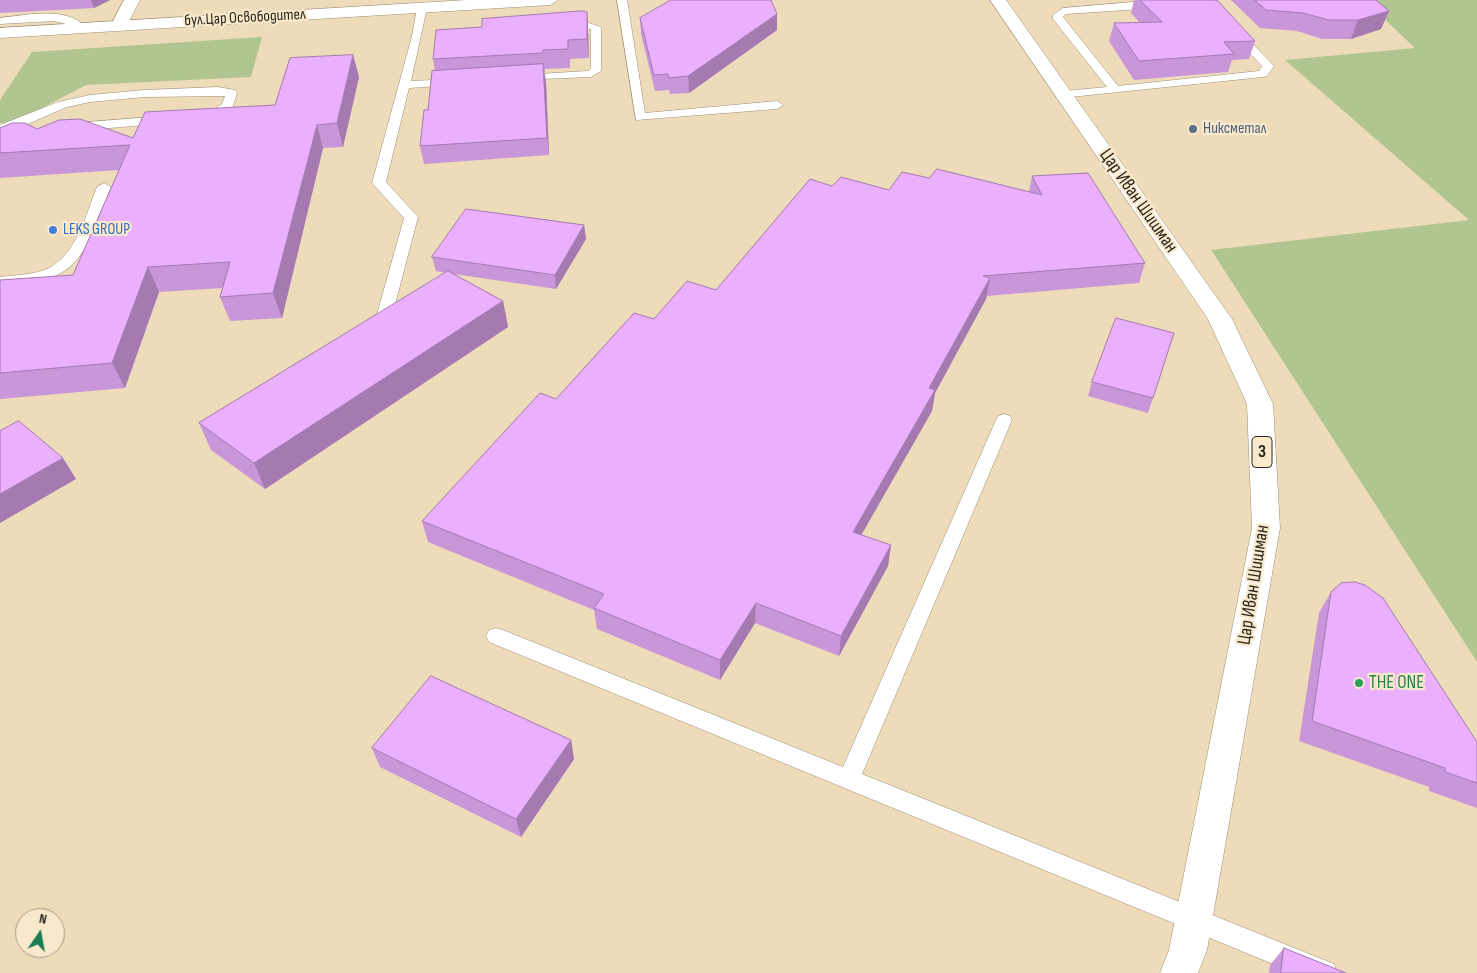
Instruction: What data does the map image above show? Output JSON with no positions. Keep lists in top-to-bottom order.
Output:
{
  "streets": {
    "main road": ["бул.Цар Освободител", "Цар Иван Шишман", "3"]
  },
  "places": ["Никсметал", "LEKS GROUP", "THE ONE"],
  "north": "top"
}
